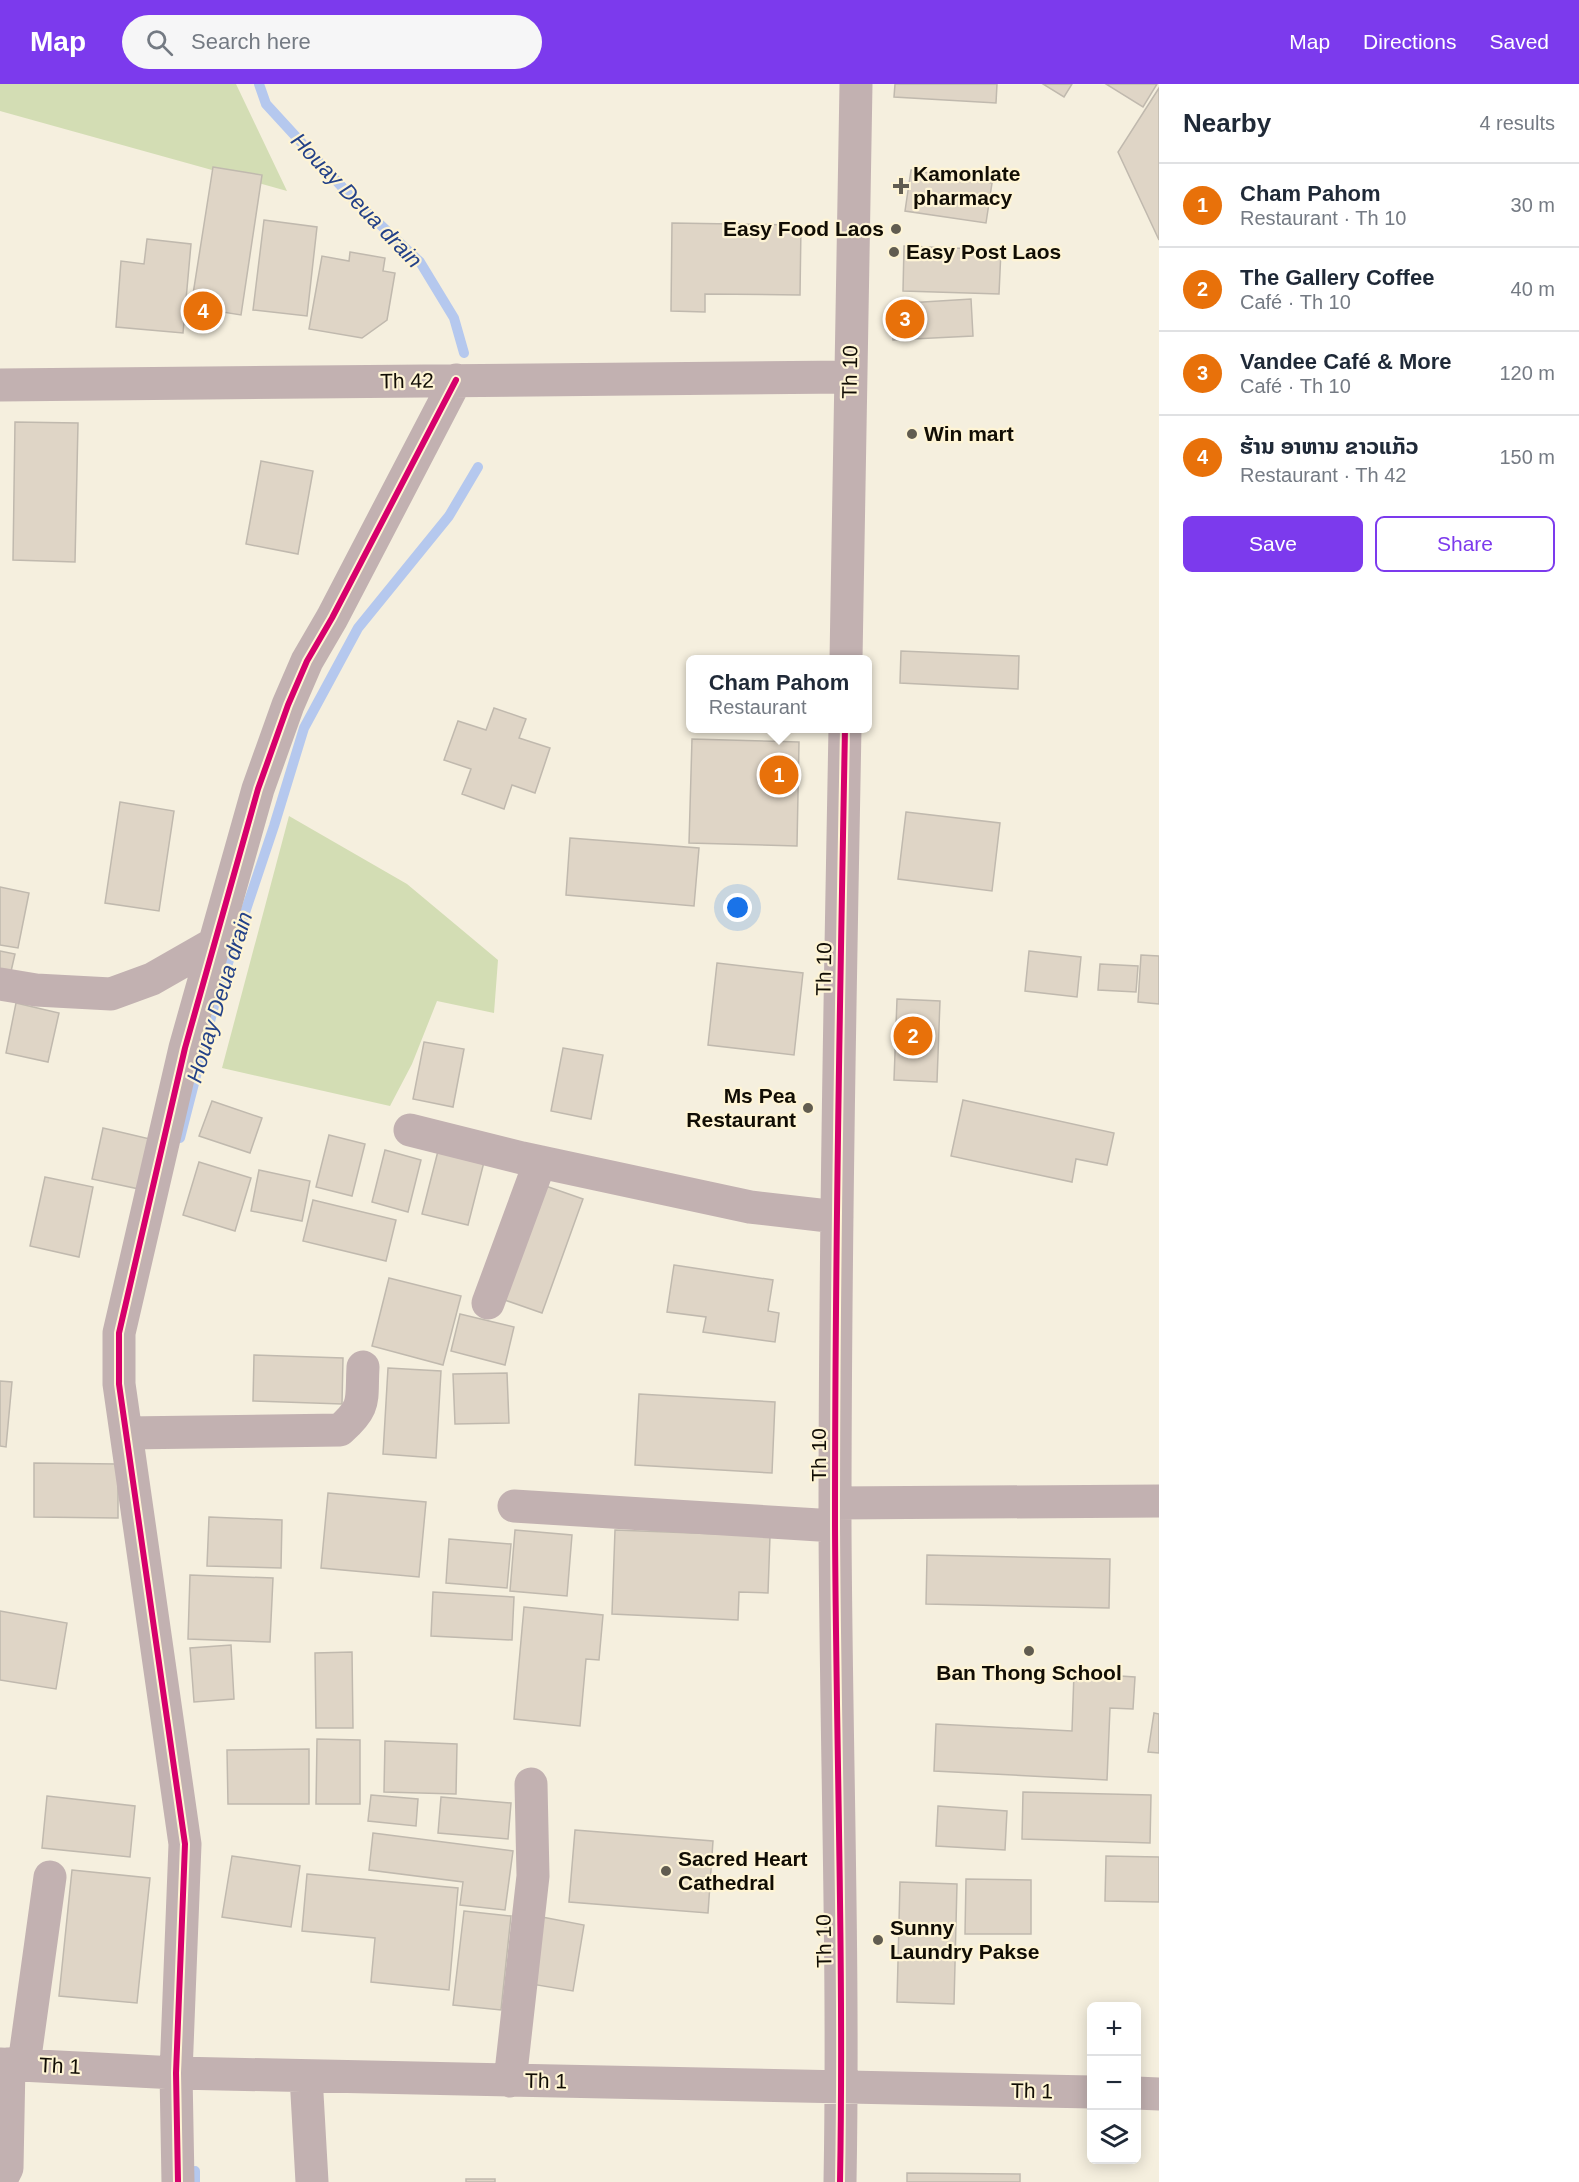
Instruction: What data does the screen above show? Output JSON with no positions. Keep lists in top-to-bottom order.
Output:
{
  "streets": {
    "street": ["Th 10", "Th 42", "Th 1"]
  },
  "crossings": [
    ["Th 10", "Th 42"],
    ["Th 10", "Th 1"]
  ],
  "water": ["Houay Deua drain"],
  "places": {
    "health": ["Kamonlate pharmacy"],
    "other": [
      "Easy Food Laos",
      "Easy Post Laos",
      "Win mart",
      "Ms Pea Restaurant",
      "Ban Thong School",
      "Sacred Heart Cathedral",
      "Sunny Laundry Pakse"
    ]
  },
  "page": {
    "header": "Map",
    "search": "Search here",
    "nav": ["Map", "Directions", "Saved"],
    "heading": ["Nearby", "4 results"],
    "list": [
      {
        "mark": "1",
        "name": "Cham Pahom",
        "note": "Restaurant · Th 10",
        "value": "30 m"
      },
      {
        "mark": "2",
        "name": "The Gallery Coffee",
        "note": "Café · Th 10",
        "value": "40 m"
      },
      {
        "mark": "3",
        "name": "Vandee Café & More",
        "note": "Café · Th 10",
        "value": "120 m"
      },
      {
        "mark": "4",
        "name": "ຮ້ານ ອາຫານ ຂາວແກັວ",
        "note": "Restaurant · Th 42",
        "value": "150 m"
      }
    ],
    "pins": [
      "4",
      "3",
      "1",
      "2"
    ],
    "buttons": ["Save", "Share"],
    "popup": ["Cham Pahom", "Restaurant"],
    "map_buttons": ["+", "−"]
  }
}
